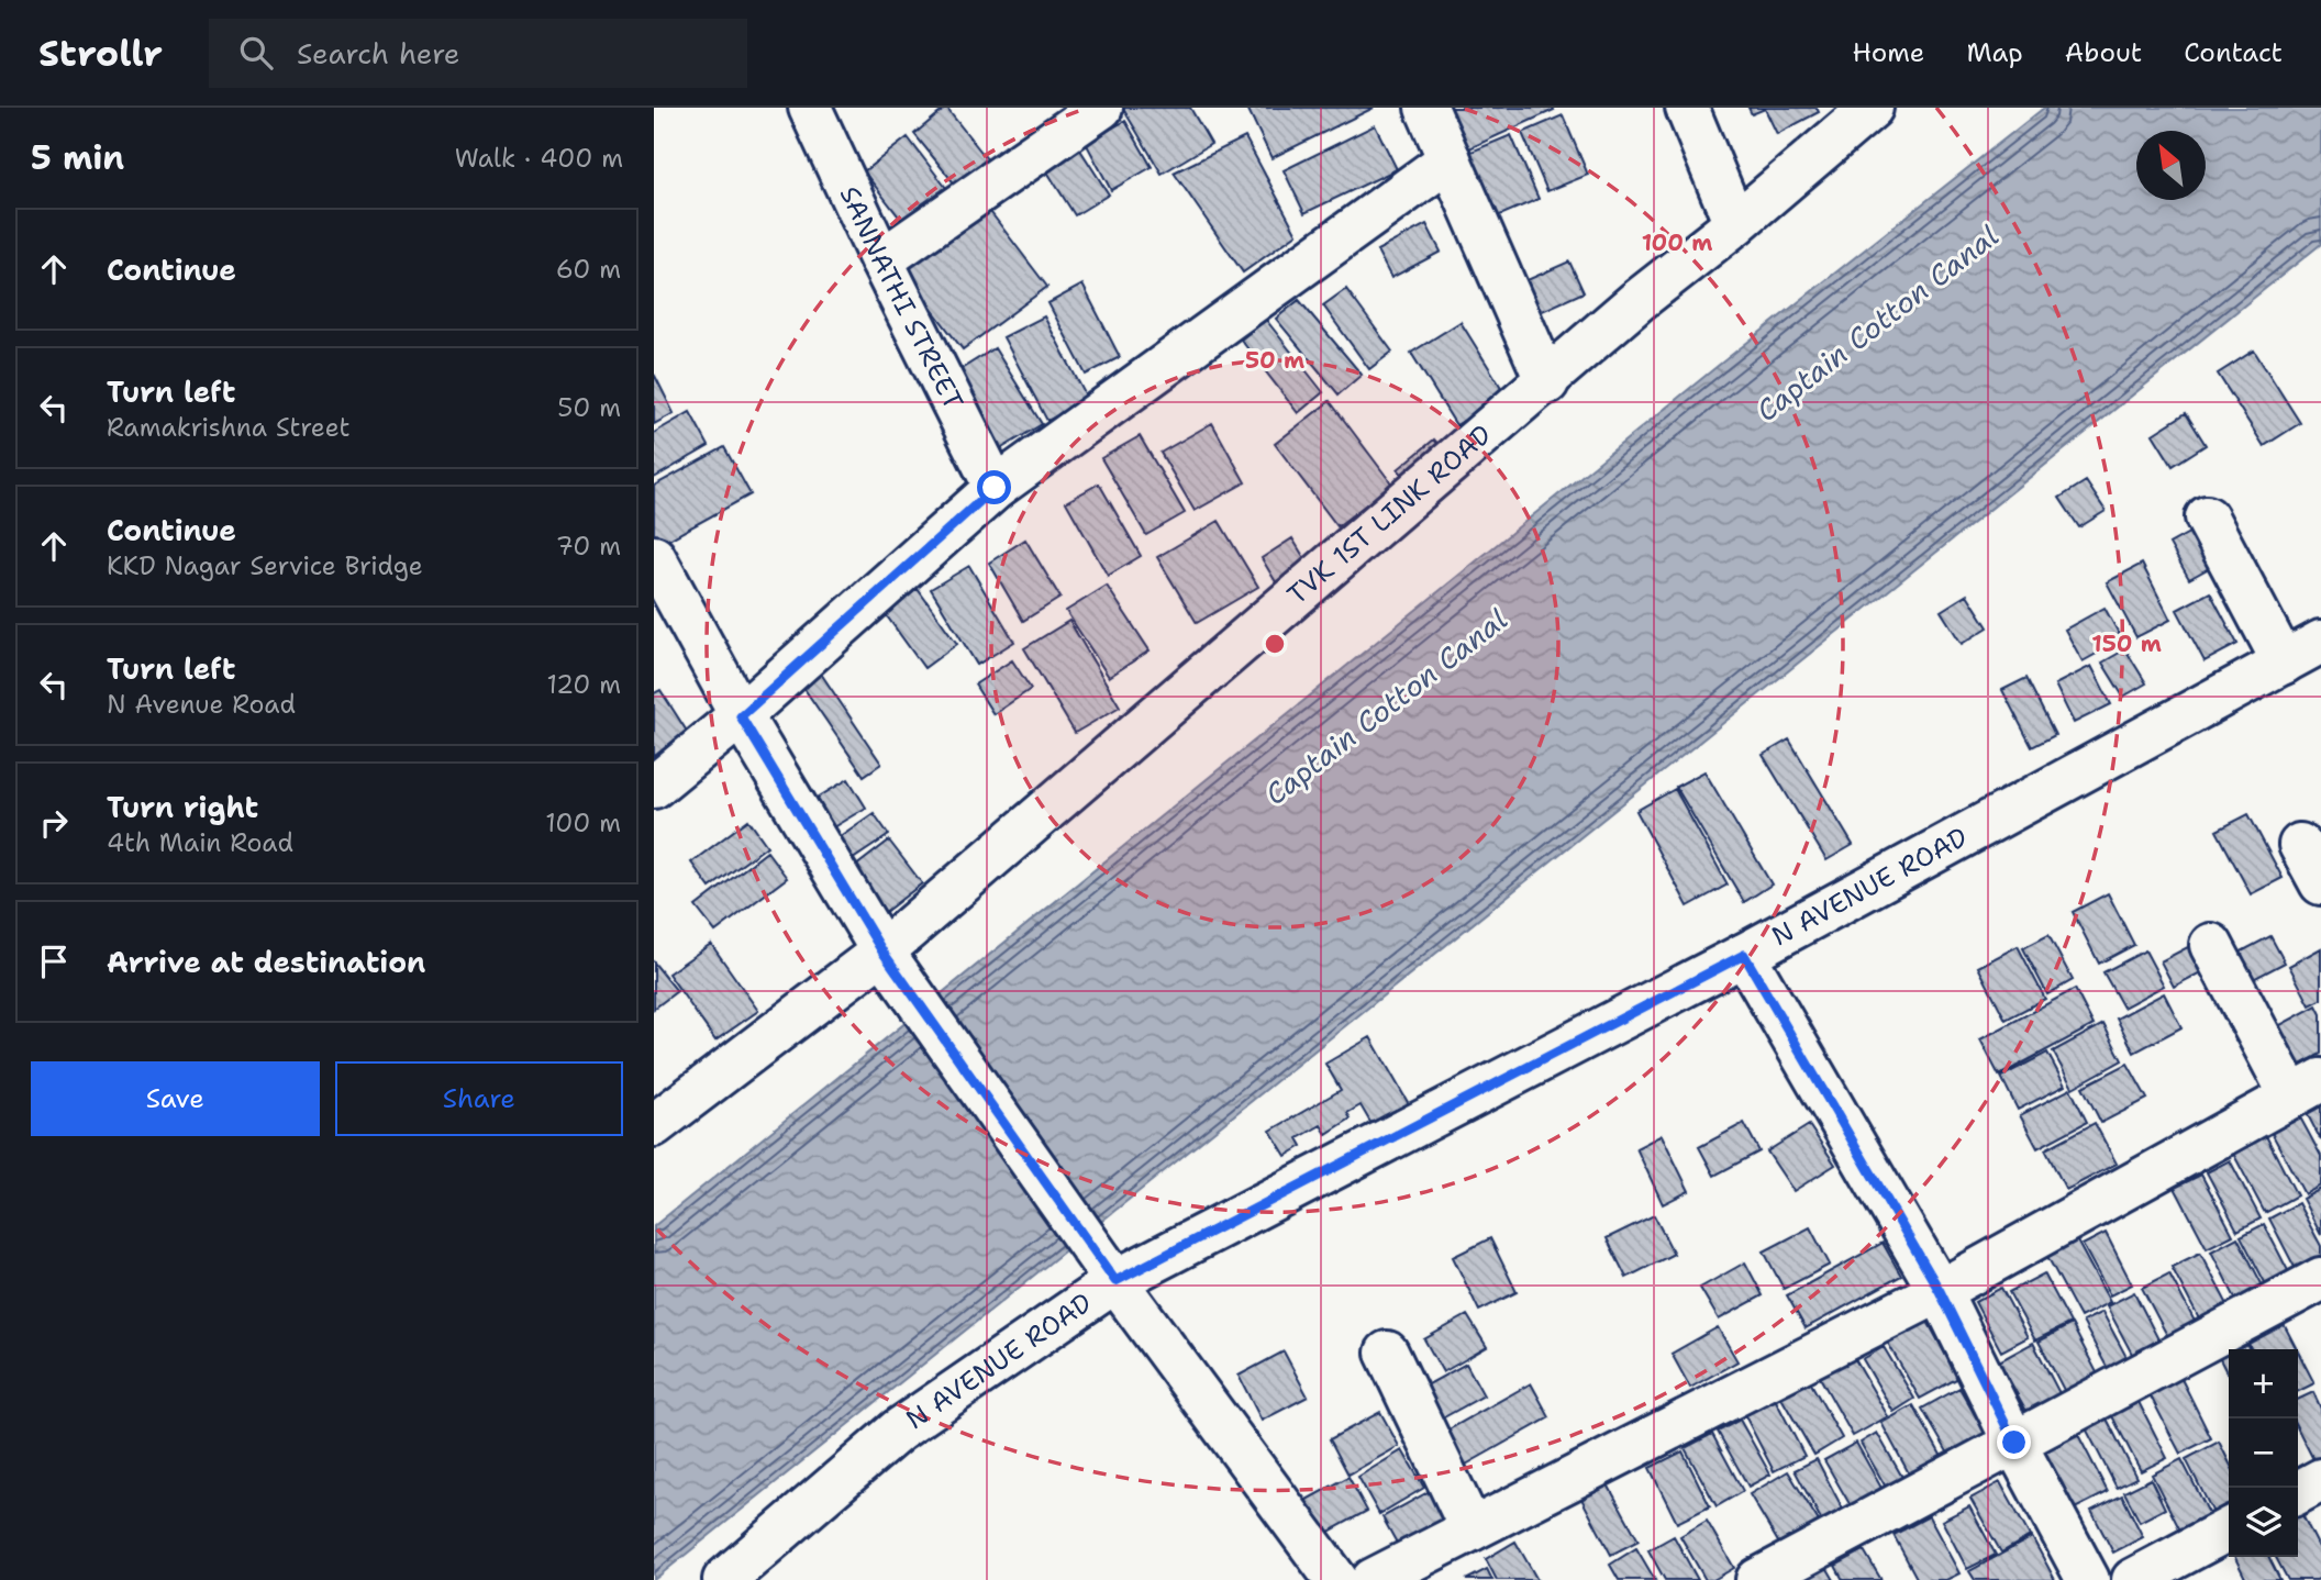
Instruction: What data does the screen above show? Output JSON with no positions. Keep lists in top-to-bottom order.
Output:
{
  "streets": {
    "street": ["SANNATHI STREET", "TVK 1ST LINK ROAD", "N AVENUE ROAD"]
  },
  "water": ["Captain Cotton Canal"],
  "north": "top left",
  "page": {
    "header": "Strollr",
    "search": "Search here",
    "nav": [
      "Home",
      "Map",
      "About",
      "Contact"
    ],
    "heading": ["5 min", "Walk · 400 m"],
    "list": [
      ["Continue", "60 m"],
      ["Turn left", "Ramakrishna Street", "50 m"],
      ["Continue", "KKD Nagar Service Bridge", "70 m"],
      ["Turn left", "N Avenue Road", "120 m"],
      ["Turn right", "4th Main Road", "100 m"],
      "Arrive at destination"
    ],
    "buttons": ["Save", "Share"],
    "map_buttons": ["+", "−"]
  },
  "rings": ["100 m", "50 m", "150 m"]
}
